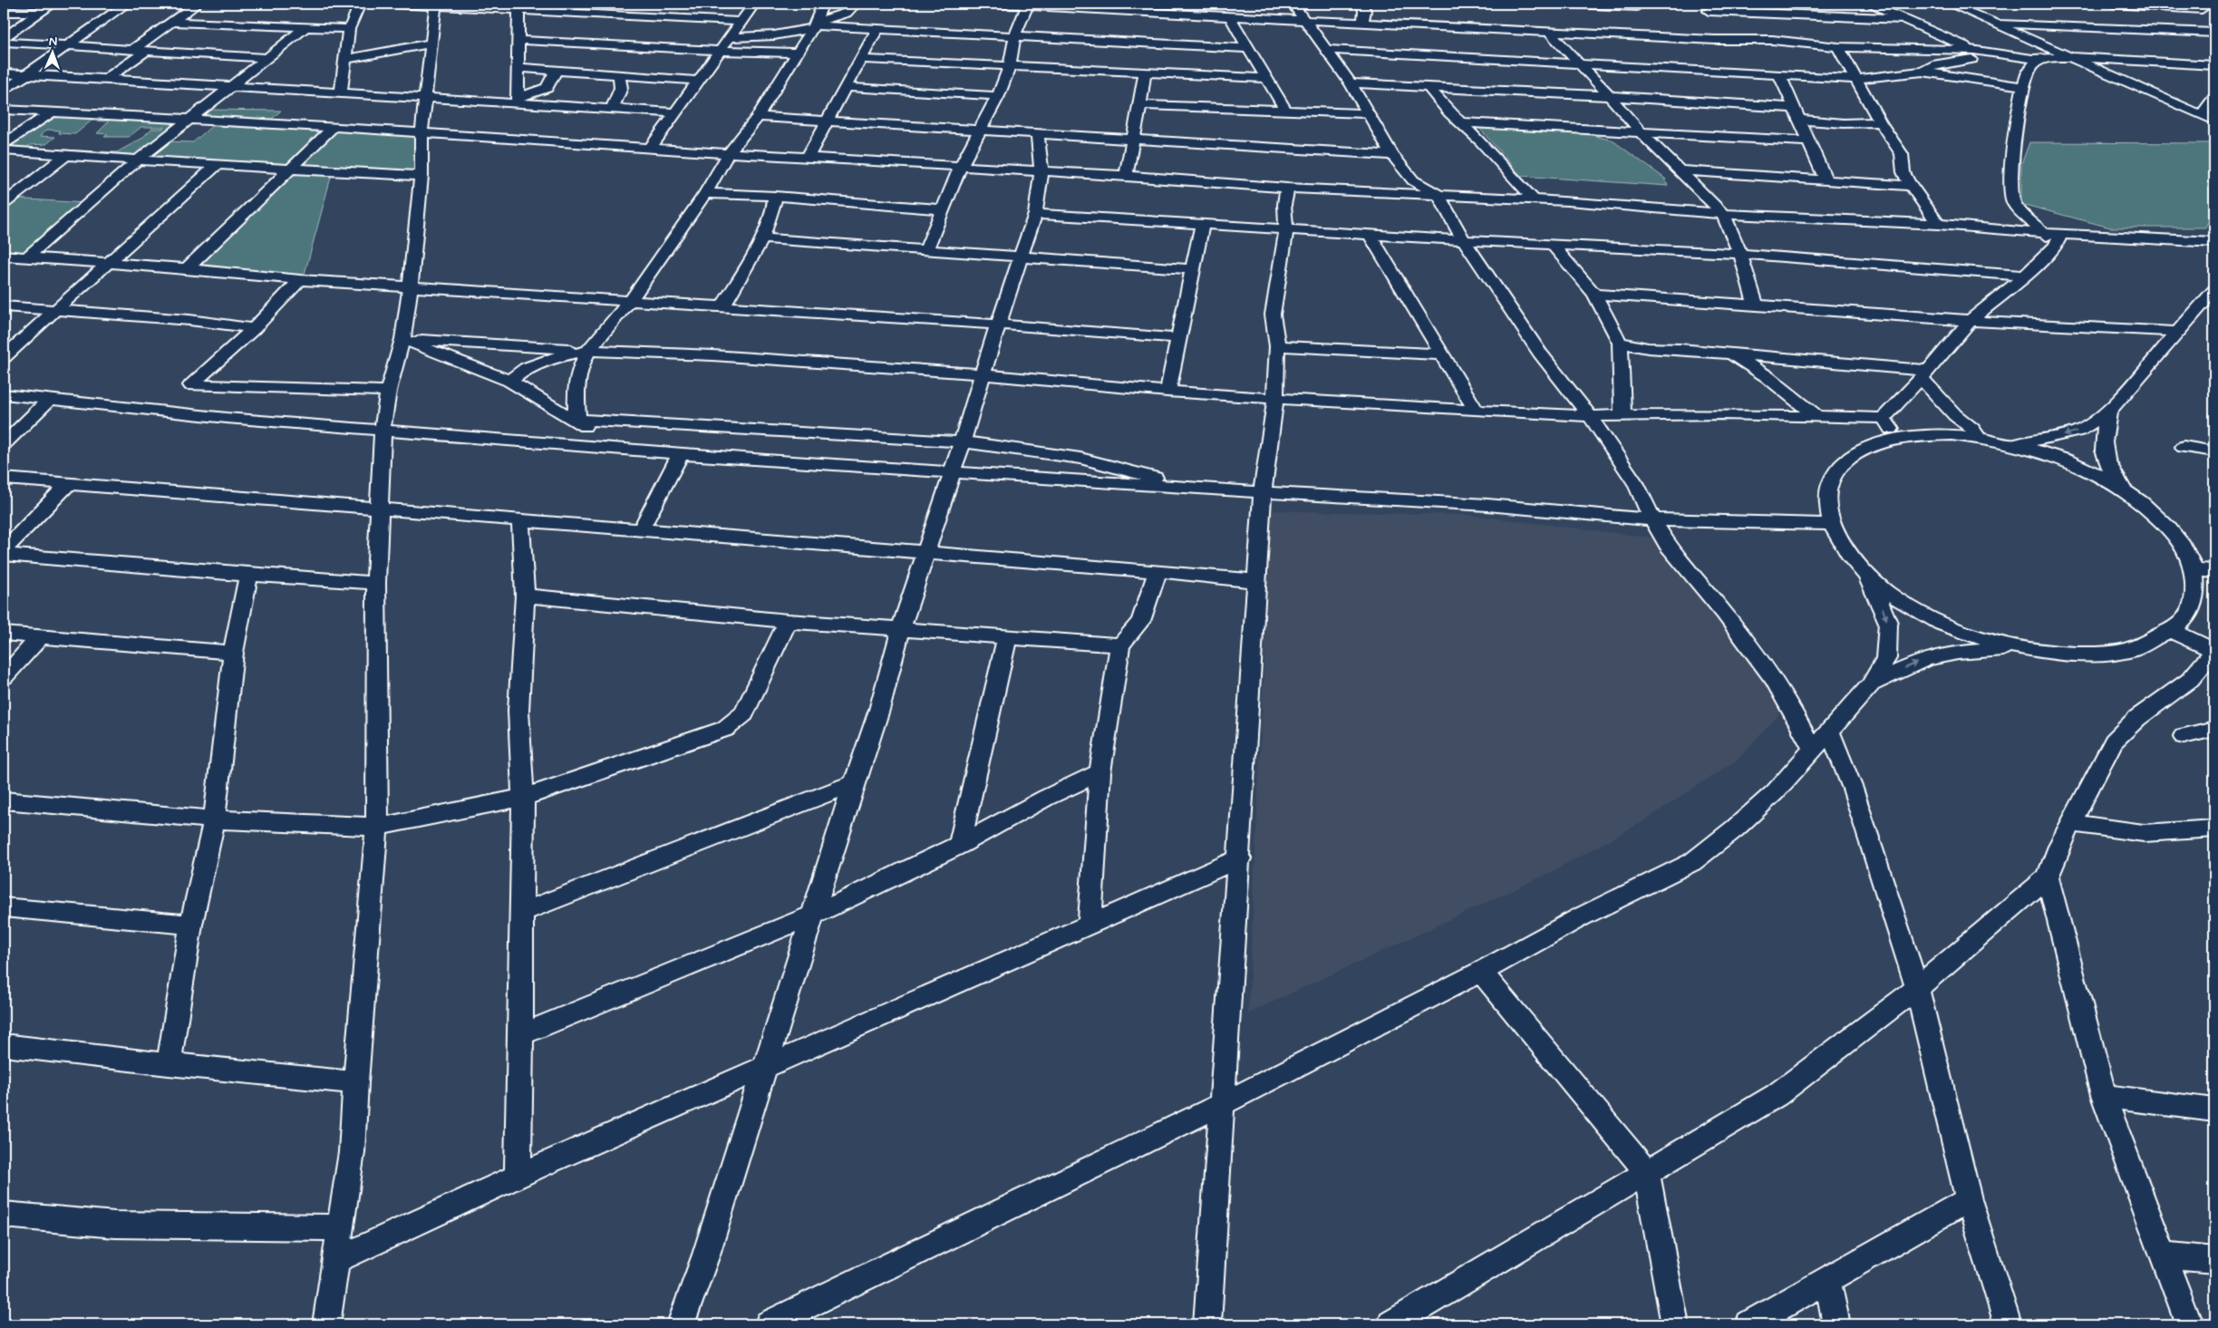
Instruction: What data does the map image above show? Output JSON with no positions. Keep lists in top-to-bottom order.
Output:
{
  "north": "top"
}
